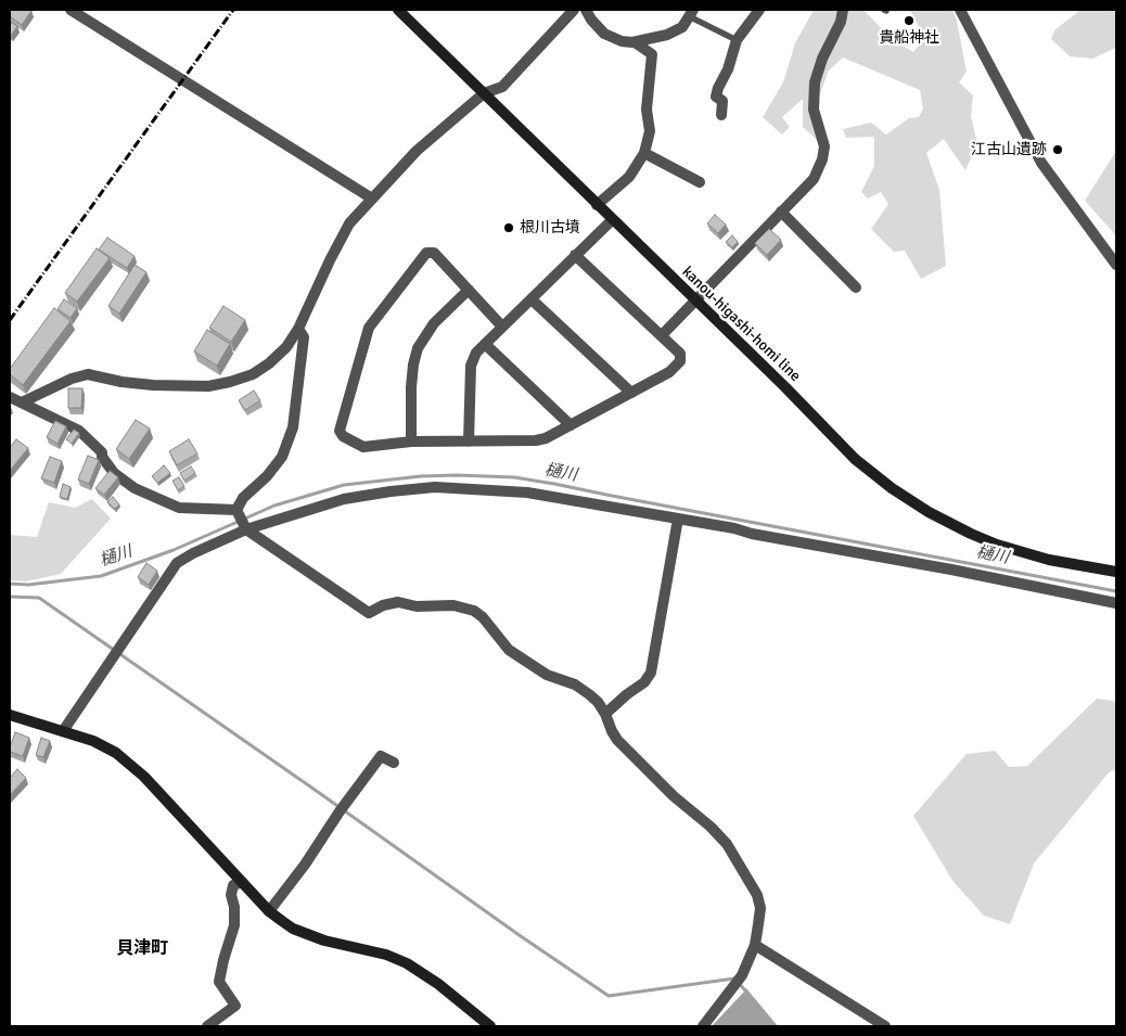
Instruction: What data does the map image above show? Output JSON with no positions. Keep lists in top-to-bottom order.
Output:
{
  "streets": {
    "main road": ["kanou-higashi-homi line"]
  },
  "districts": ["貝津町"],
  "water": ["樋川"],
  "places": ["貴船神社", "江古山遺跡", "根川古墳"]
}
